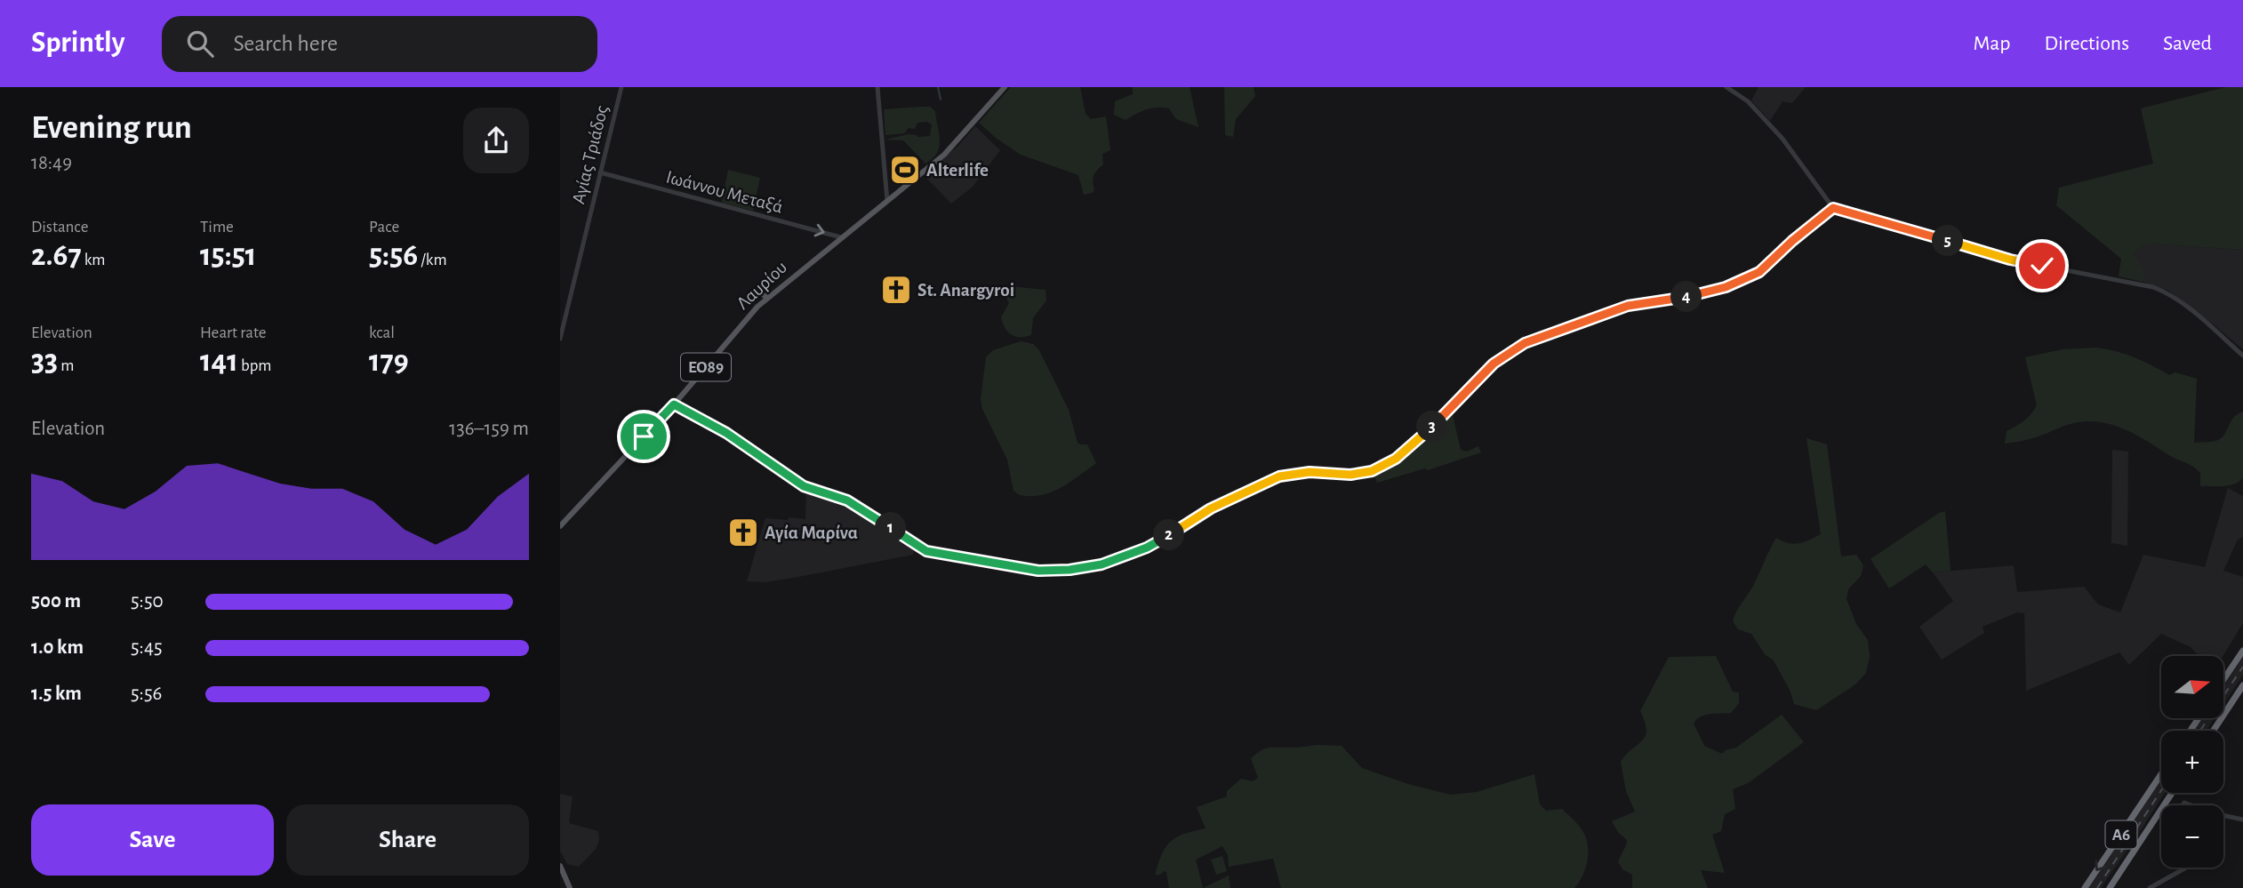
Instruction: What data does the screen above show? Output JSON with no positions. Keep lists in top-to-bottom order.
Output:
{
  "streets": {
    "highway": ["Α6"],
    "main road": ["Λαυρίου", "ΕΟ89"],
    "street": ["Αγίας Τριάδος", "Ιωάννου Μεταξά"]
  },
  "crossings": [
    ["Αγίας Τριάδος", "Ιωάννου Μεταξά"],
    ["Ιωάννου Μεταξά", "Λαυρίου"]
  ],
  "one_way": ["Ιωάννου Μεταξά"],
  "places": {
    "sports": ["Alterlife"],
    "church": ["St. Anargyroi", "Αγία Μαρίνα"]
  },
  "north": "right",
  "page": {
    "header": "Sprintly",
    "search": "Search here",
    "nav": ["Map", "Directions", "Saved"],
    "heading": ["Evening run", "18:49"],
    "stats": [
      ["Distance", "2.67 km"],
      ["Time", "15:51"],
      ["Pace", "5:56 /km"],
      ["Elevation", "33 m"],
      ["Heart rate", "141 bpm"],
      ["kcal", "179"]
    ],
    "pins": [
      "5",
      "4",
      "3",
      "1",
      "2"
    ],
    "chart": ["Elevation", "136–159 m"],
    "list": [
      {
        "name": "500 m",
        "note": "5:50"
      },
      {
        "name": "1.0 km",
        "note": "5:45"
      },
      {
        "name": "1.5 km",
        "note": "5:56"
      }
    ],
    "map_buttons": ["+", "−"],
    "buttons": ["Save", "Share"]
  }
}
